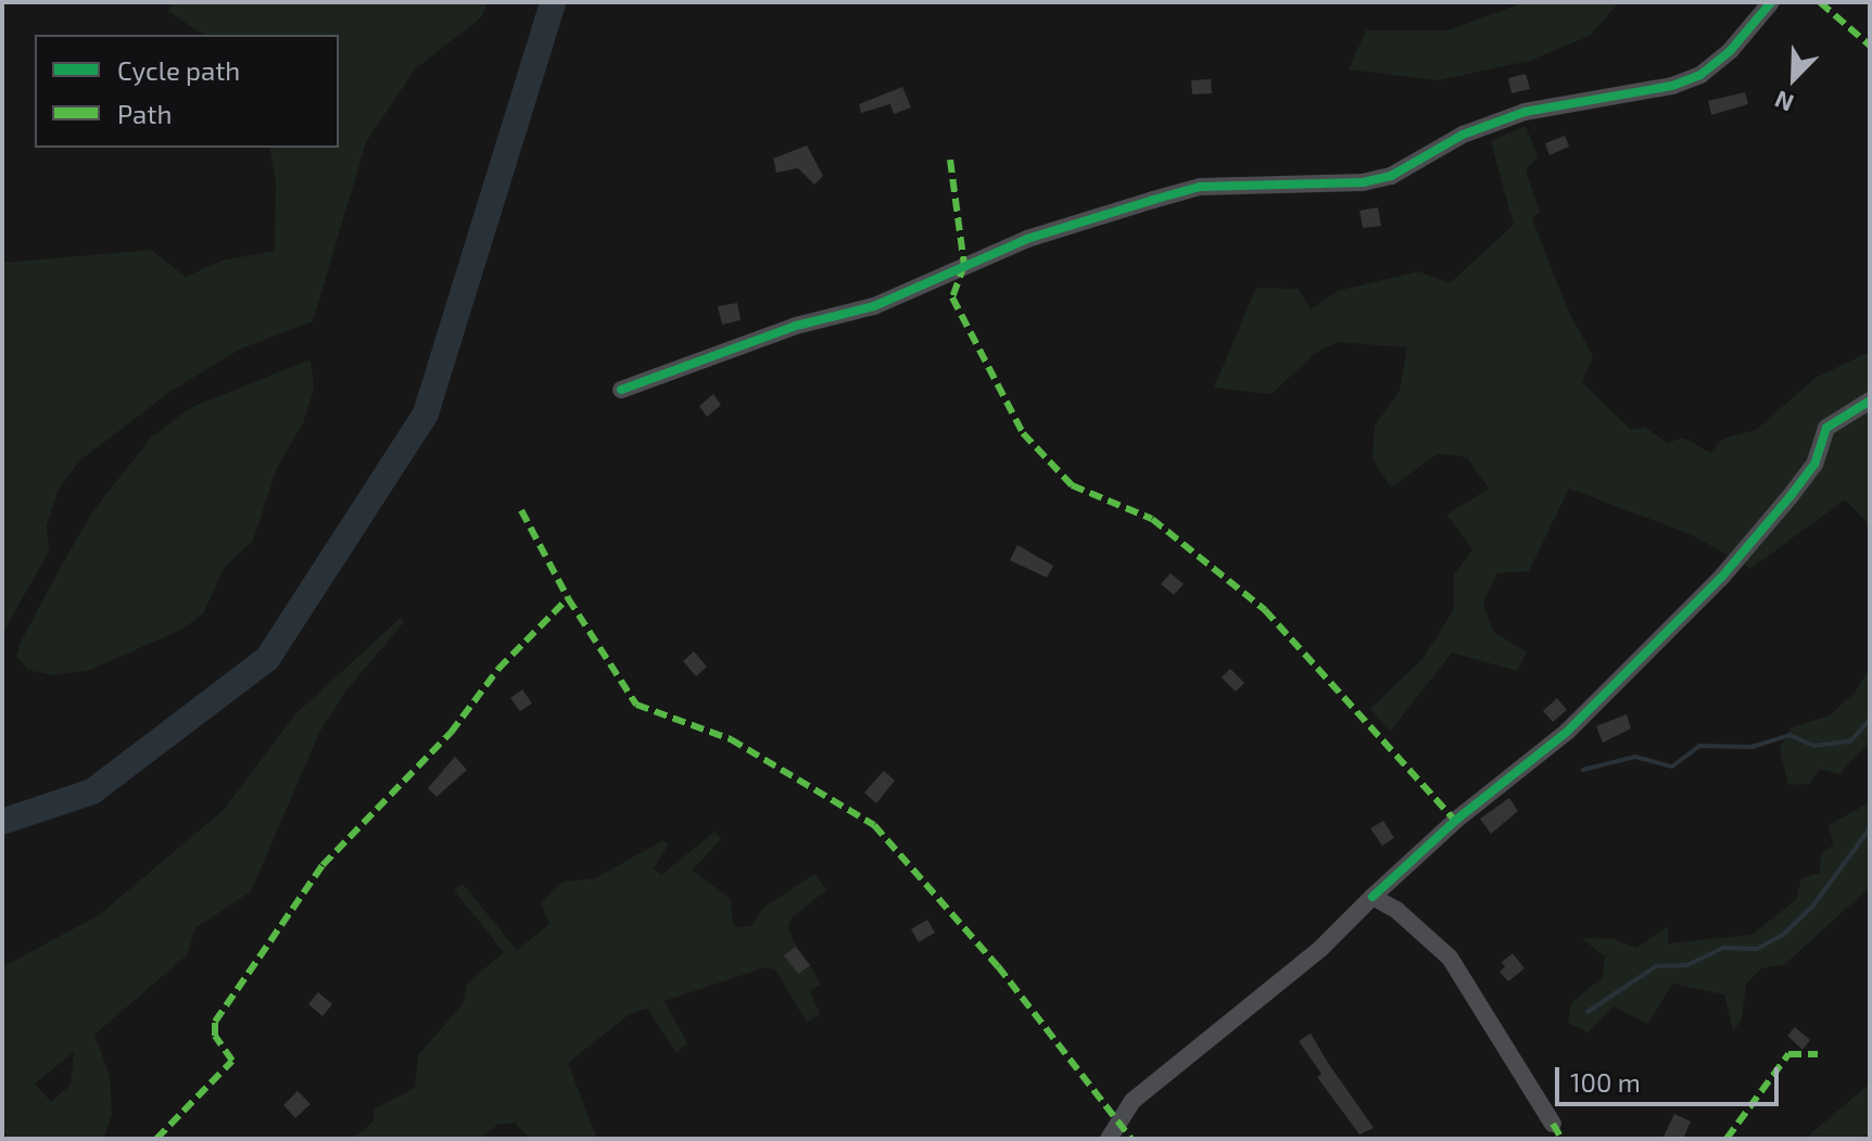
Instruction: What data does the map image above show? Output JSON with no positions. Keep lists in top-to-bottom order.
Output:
{
  "legend": ["Cycle path", "Path"],
  "scale_bar": "100 m",
  "north": "bottom left"
}
